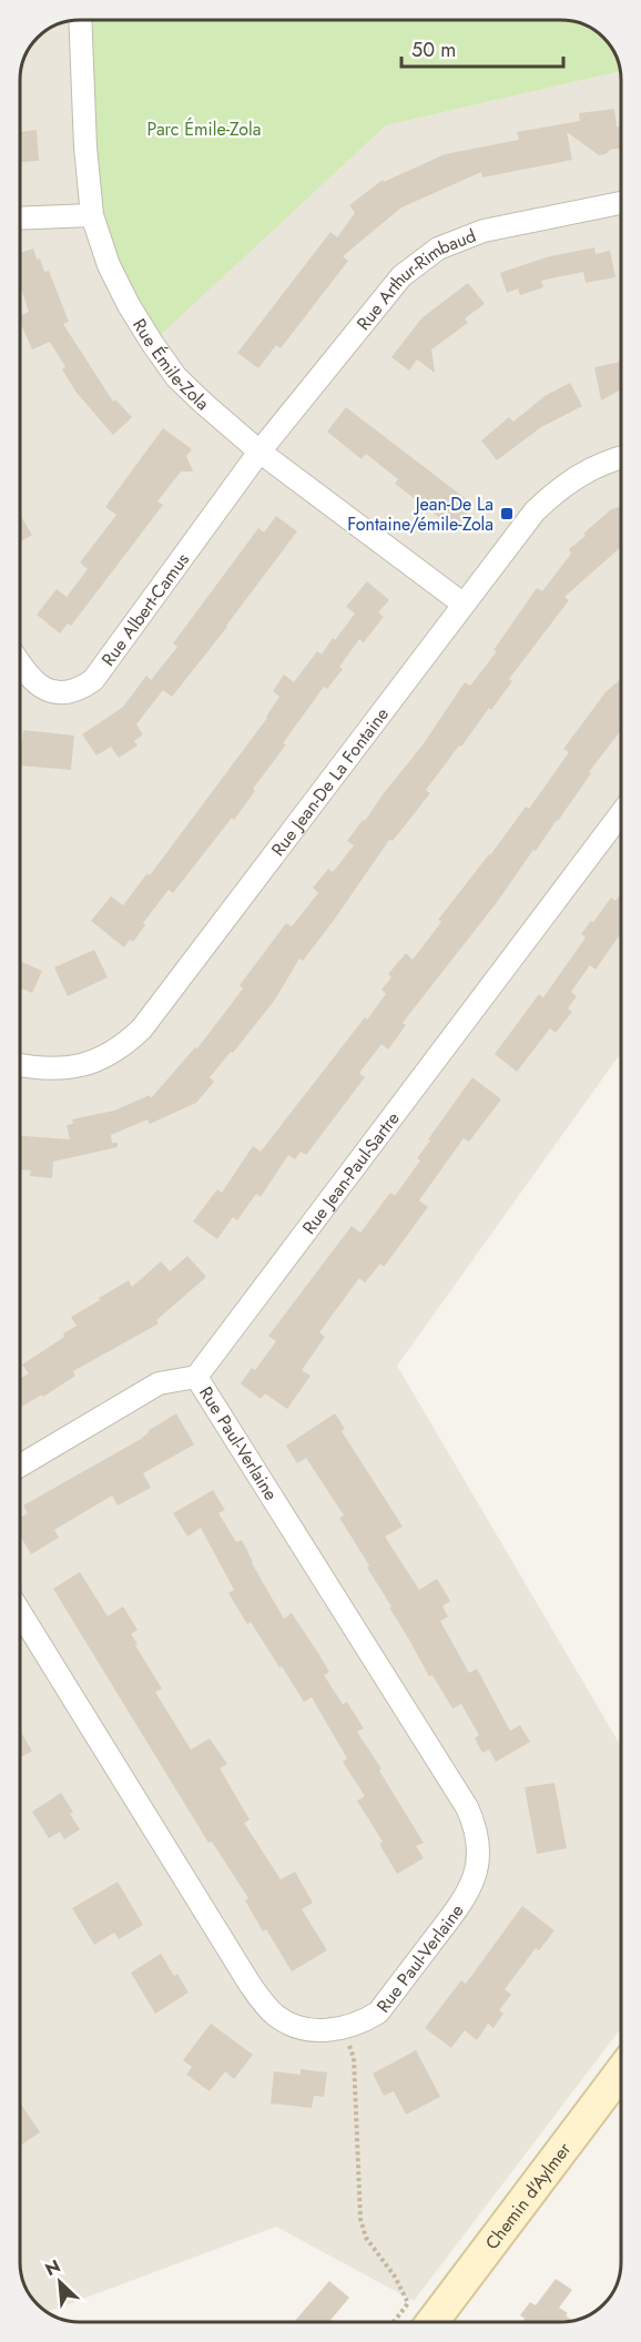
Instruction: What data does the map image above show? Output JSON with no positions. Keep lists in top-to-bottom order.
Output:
{
  "streets": {
    "main road": ["Chemin d'Aylmer"],
    "street": [
      "Rue Arthur-Rimbaud",
      "Rue Émile-Zola",
      "Rue Albert-Camus",
      "Rue Jean-De La Fontaine",
      "Rue Jean-Paul-Sartre",
      "Rue Paul-Verlaine"
    ]
  },
  "crossings": [
    ["Rue Arthur-Rimbaud", "Rue Émile-Zola"],
    ["Rue Arthur-Rimbaud", "Rue Albert-Camus"],
    ["Rue Émile-Zola", "Rue Albert-Camus"],
    ["Rue Émile-Zola", "Rue Jean-De La Fontaine"],
    ["Rue Jean-Paul-Sartre", "Rue Paul-Verlaine"]
  ],
  "parks": ["Parc Émile-Zola"],
  "places": {
    "transit": ["Jean-De La Fontaine/émile-Zola"]
  },
  "scale_bar": "50 m",
  "north": "top left"
}
